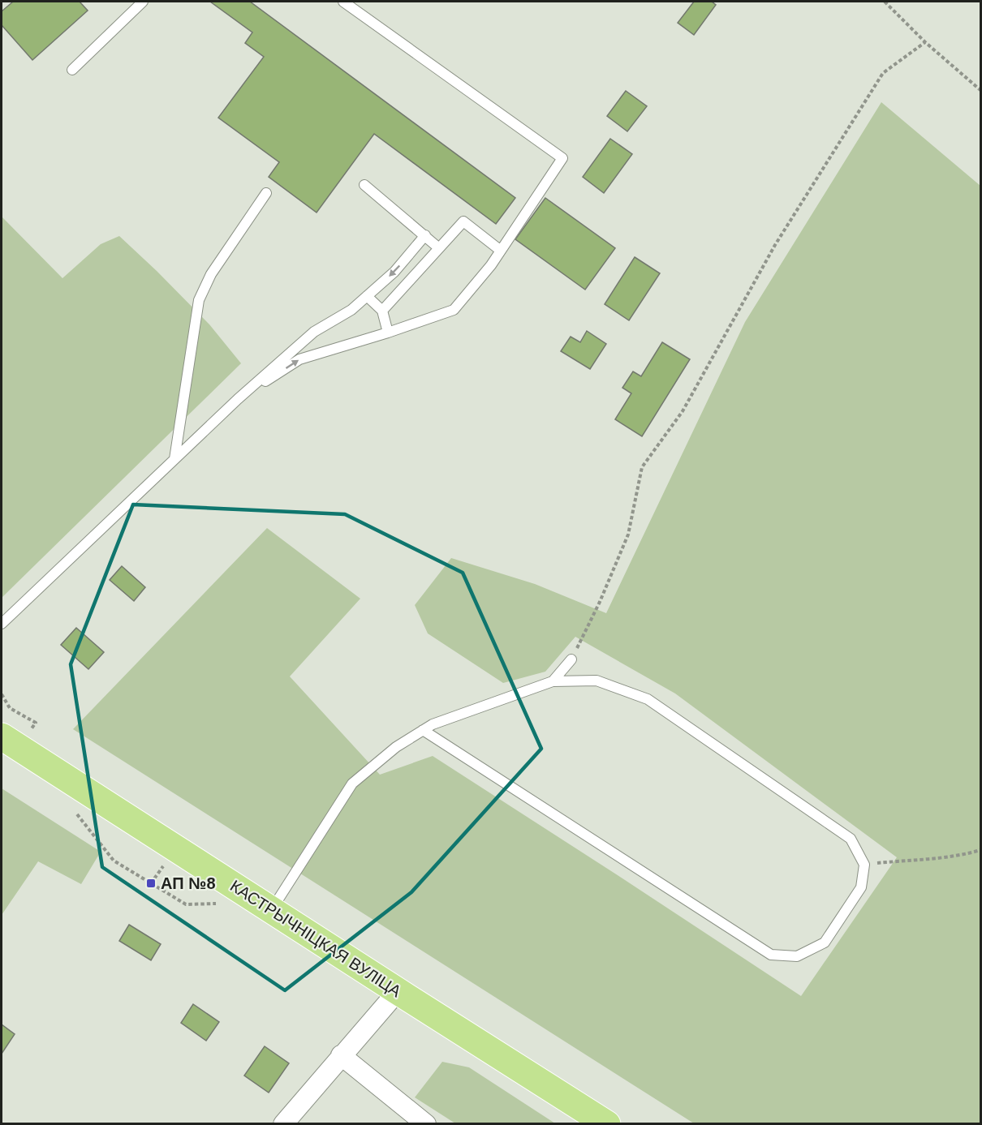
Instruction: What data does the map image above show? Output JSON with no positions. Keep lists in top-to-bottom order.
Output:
{
  "streets": {
    "main road": ["КАСТРЫЧНІЦКАЯ ВУЛІЦА"]
  },
  "places": {
    "transit": ["АП №8"]
  }
}
